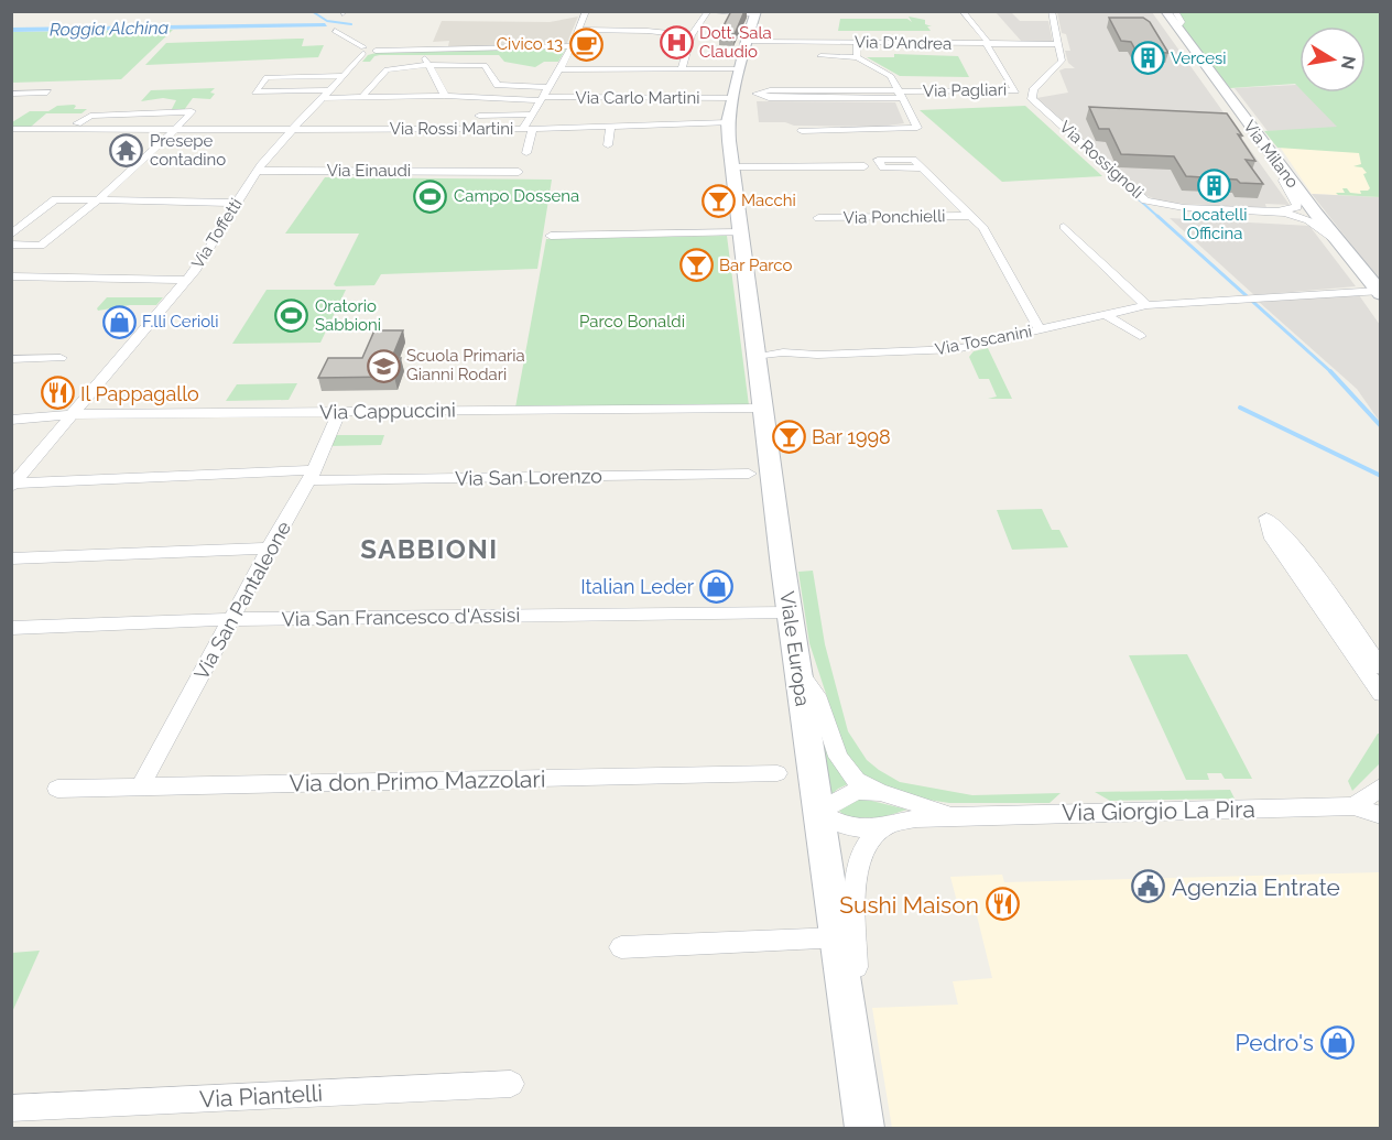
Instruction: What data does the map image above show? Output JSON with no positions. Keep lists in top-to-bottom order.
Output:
{
  "streets": {
    "street": [
      "Via D'Andrea",
      "Via Pagliari",
      "Via Carlo Martini",
      "Via Rossi Martini",
      "Via Milano",
      "Via Rossignoli",
      "Via Einaudi",
      "Via Ponchielli",
      "Via Toffetti",
      "Via Toscanini",
      "Via Cappuccini",
      "Via San Lorenzo",
      "Via San Pantaleone",
      "Via San Francesco d'Assisi",
      "Viale Europa",
      "Via don Primo Mazzolari",
      "Via Giorgio La Pira",
      "Via Piantelli"
    ]
  },
  "crossings": [
    ["Via D'Andrea", "Via Pagliari"],
    ["Via D'Andrea", "Via Rossignoli"],
    ["Via D'Andrea", "Viale Europa"],
    ["Via Carlo Martini", "Via Toffetti"],
    ["Via Carlo Martini", "Viale Europa"],
    ["Via Rossi Martini", "Via Toffetti"],
    ["Via Rossi Martini", "Viale Europa"],
    ["Via Milano", "Via Toscanini"],
    ["Via Einaudi", "Via Toffetti"],
    ["Via Toffetti", "Via Cappuccini"],
    ["Via Toffetti", "Via San Lorenzo"],
    ["Via Toscanini", "Viale Europa"],
    ["Via Cappuccini", "Via San Pantaleone"],
    ["Via Cappuccini", "Viale Europa"],
    ["Via San Lorenzo", "Via San Pantaleone"],
    ["Via San Pantaleone", "Via San Francesco d'Assisi"],
    ["Via San Pantaleone", "Via don Primo Mazzolari"],
    ["Via San Francesco d'Assisi", "Viale Europa"]
  ],
  "districts": ["SABBIONI"],
  "water": ["Roggia Alchina"],
  "parks": ["Parco Bonaldi"],
  "places": {
    "hospital": ["Dott. Sala Claudio"],
    "cafe": ["Civico 13"],
    "building": ["Vercesi", "Locatelli Officina"],
    "temple": ["Presepe contadino"],
    "sports": ["Campo Dossena", "Oratorio Sabbioni"],
    "bar": ["Macchi", "Bar Parco", "Bar 1998"],
    "shop": ["F.lli Cerioli", "Italian Leder", "Pedro's"],
    "school or university": ["Scuola Primaria Gianni Rodari"],
    "restaurant": ["Il Pappagallo", "Sushi Maison"],
    "public building": ["Agenzia Entrate"]
  },
  "north": "right"
}
